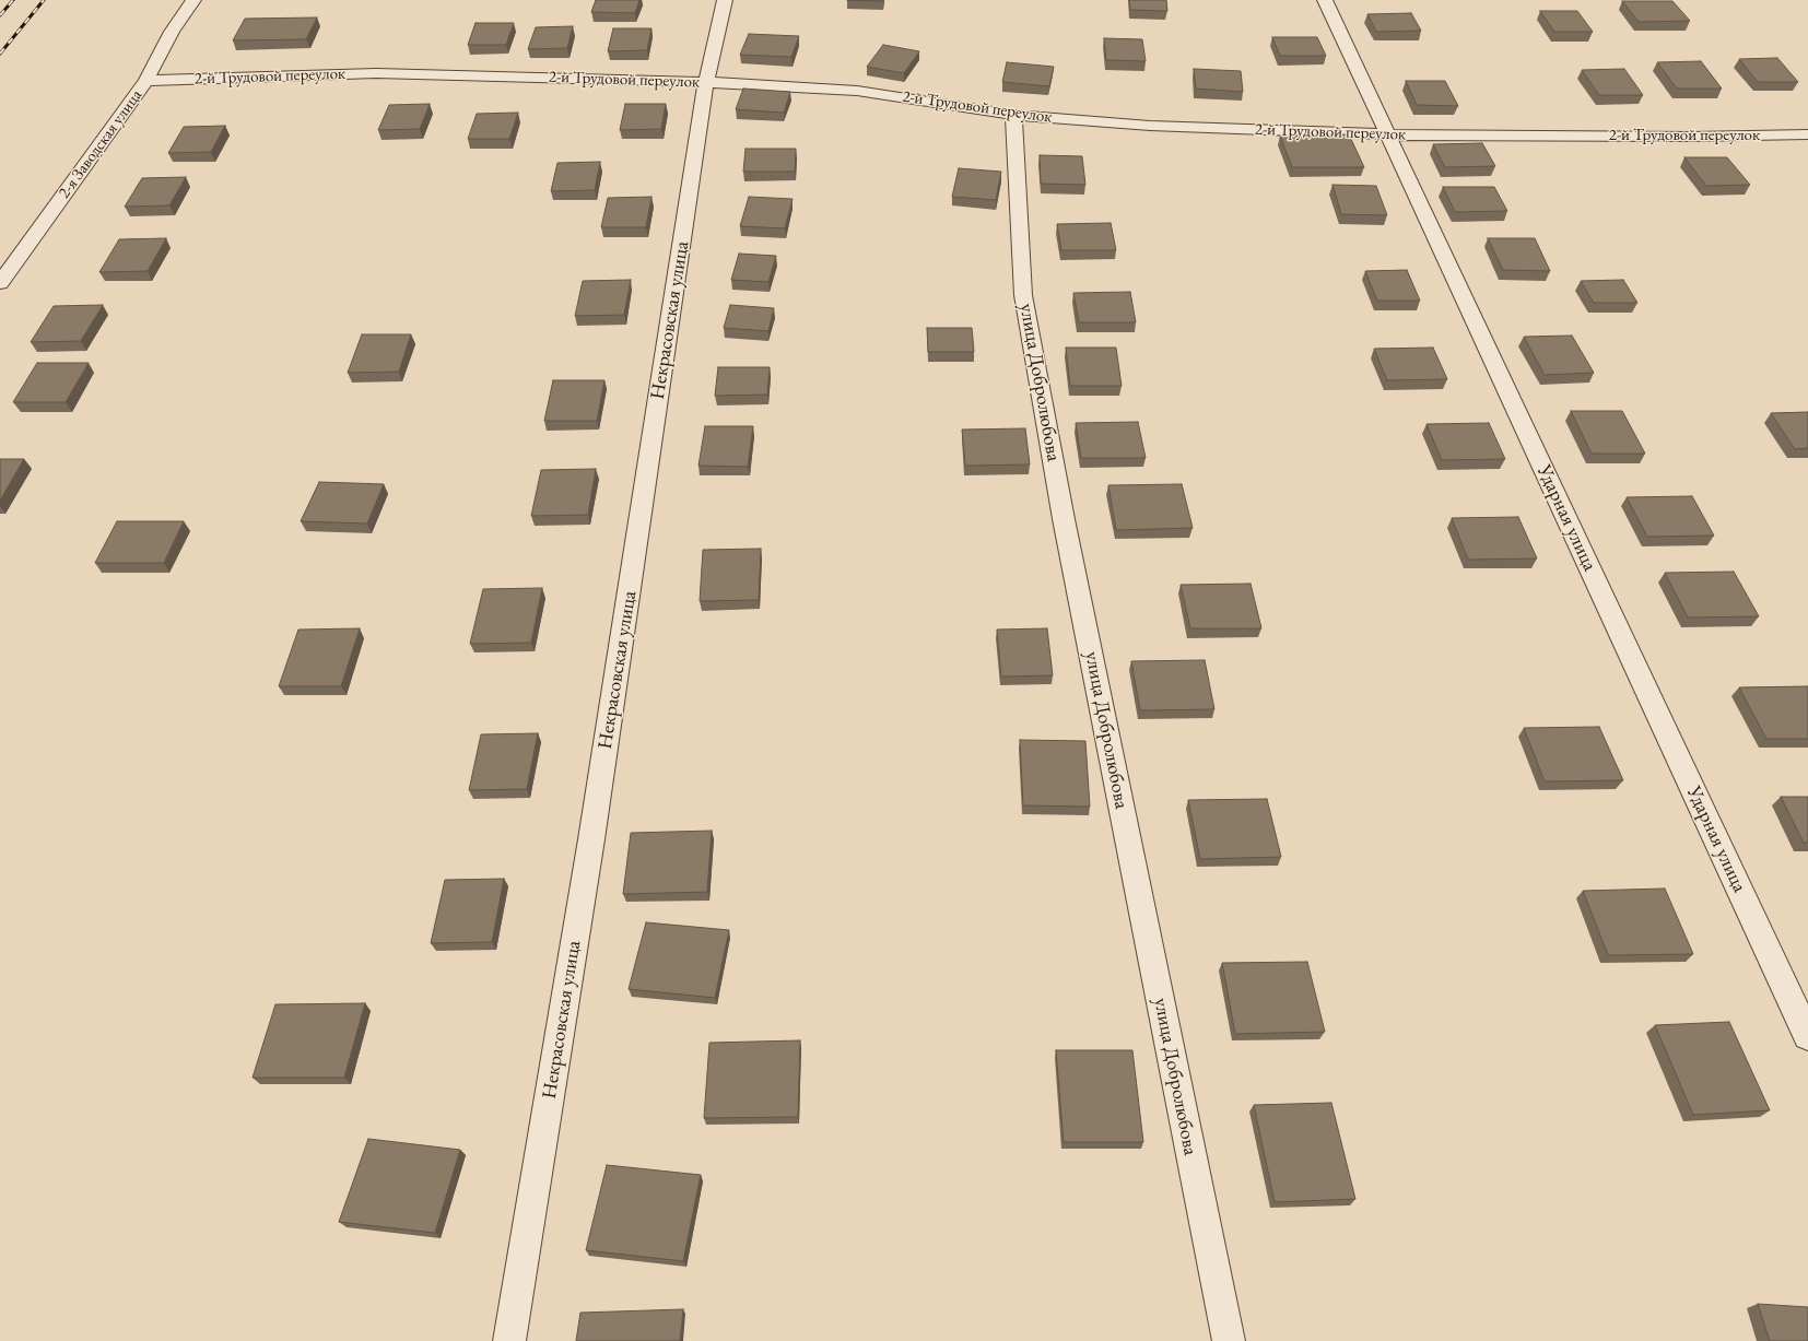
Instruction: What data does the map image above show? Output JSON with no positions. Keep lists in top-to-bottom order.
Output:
{
  "streets": {
    "street": [
      "2-й Трудовой переулок",
      "2-я Заводская улица",
      "Некрасовская улица",
      "улица Добролюбова",
      "Ударная улица"
    ]
  },
  "crossings": [
    ["2-й Трудовой переулок", "2-я Заводская улица"],
    ["2-й Трудовой переулок", "Некрасовская улица"],
    ["2-й Трудовой переулок", "улица Добролюбова"],
    ["2-й Трудовой переулок", "Ударная улица"]
  ]
}
